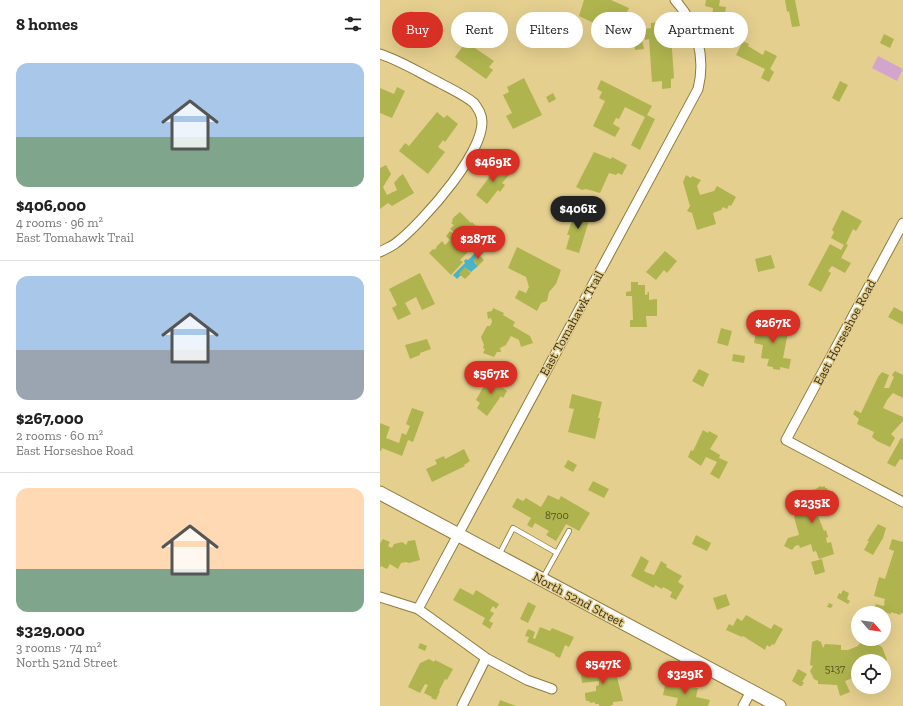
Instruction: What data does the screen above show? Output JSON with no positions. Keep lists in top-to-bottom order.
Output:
{
  "streets": {
    "street": ["East Tomahawk Trail", "East Horseshoe Road", "North 52nd Street"]
  },
  "crossings": [
    ["East Tomahawk Trail", "North 52nd Street"]
  ],
  "house_numbers": ["8700", "5137"],
  "north": "bottom right",
  "page": {
    "heading": "8 homes",
    "chip": [
      "Buy",
      "Rent",
      "Filters",
      "New",
      "Apartment"
    ],
    "list": [
      {
        "name": "$406,000",
        "note": "4 rooms · 96 m² · East Tomahawk Trail"
      },
      {
        "name": "$267,000",
        "note": "2 rooms · 60 m² · East Horseshoe Road"
      },
      {
        "name": "$329,000",
        "note": "3 rooms · 74 m² · North 52nd Street"
      }
    ],
    "price": [
      "$469K",
      "$406K",
      "$287K",
      "$267K",
      "$567K",
      "$235K",
      "$547K",
      "$329K"
    ]
  }
}
